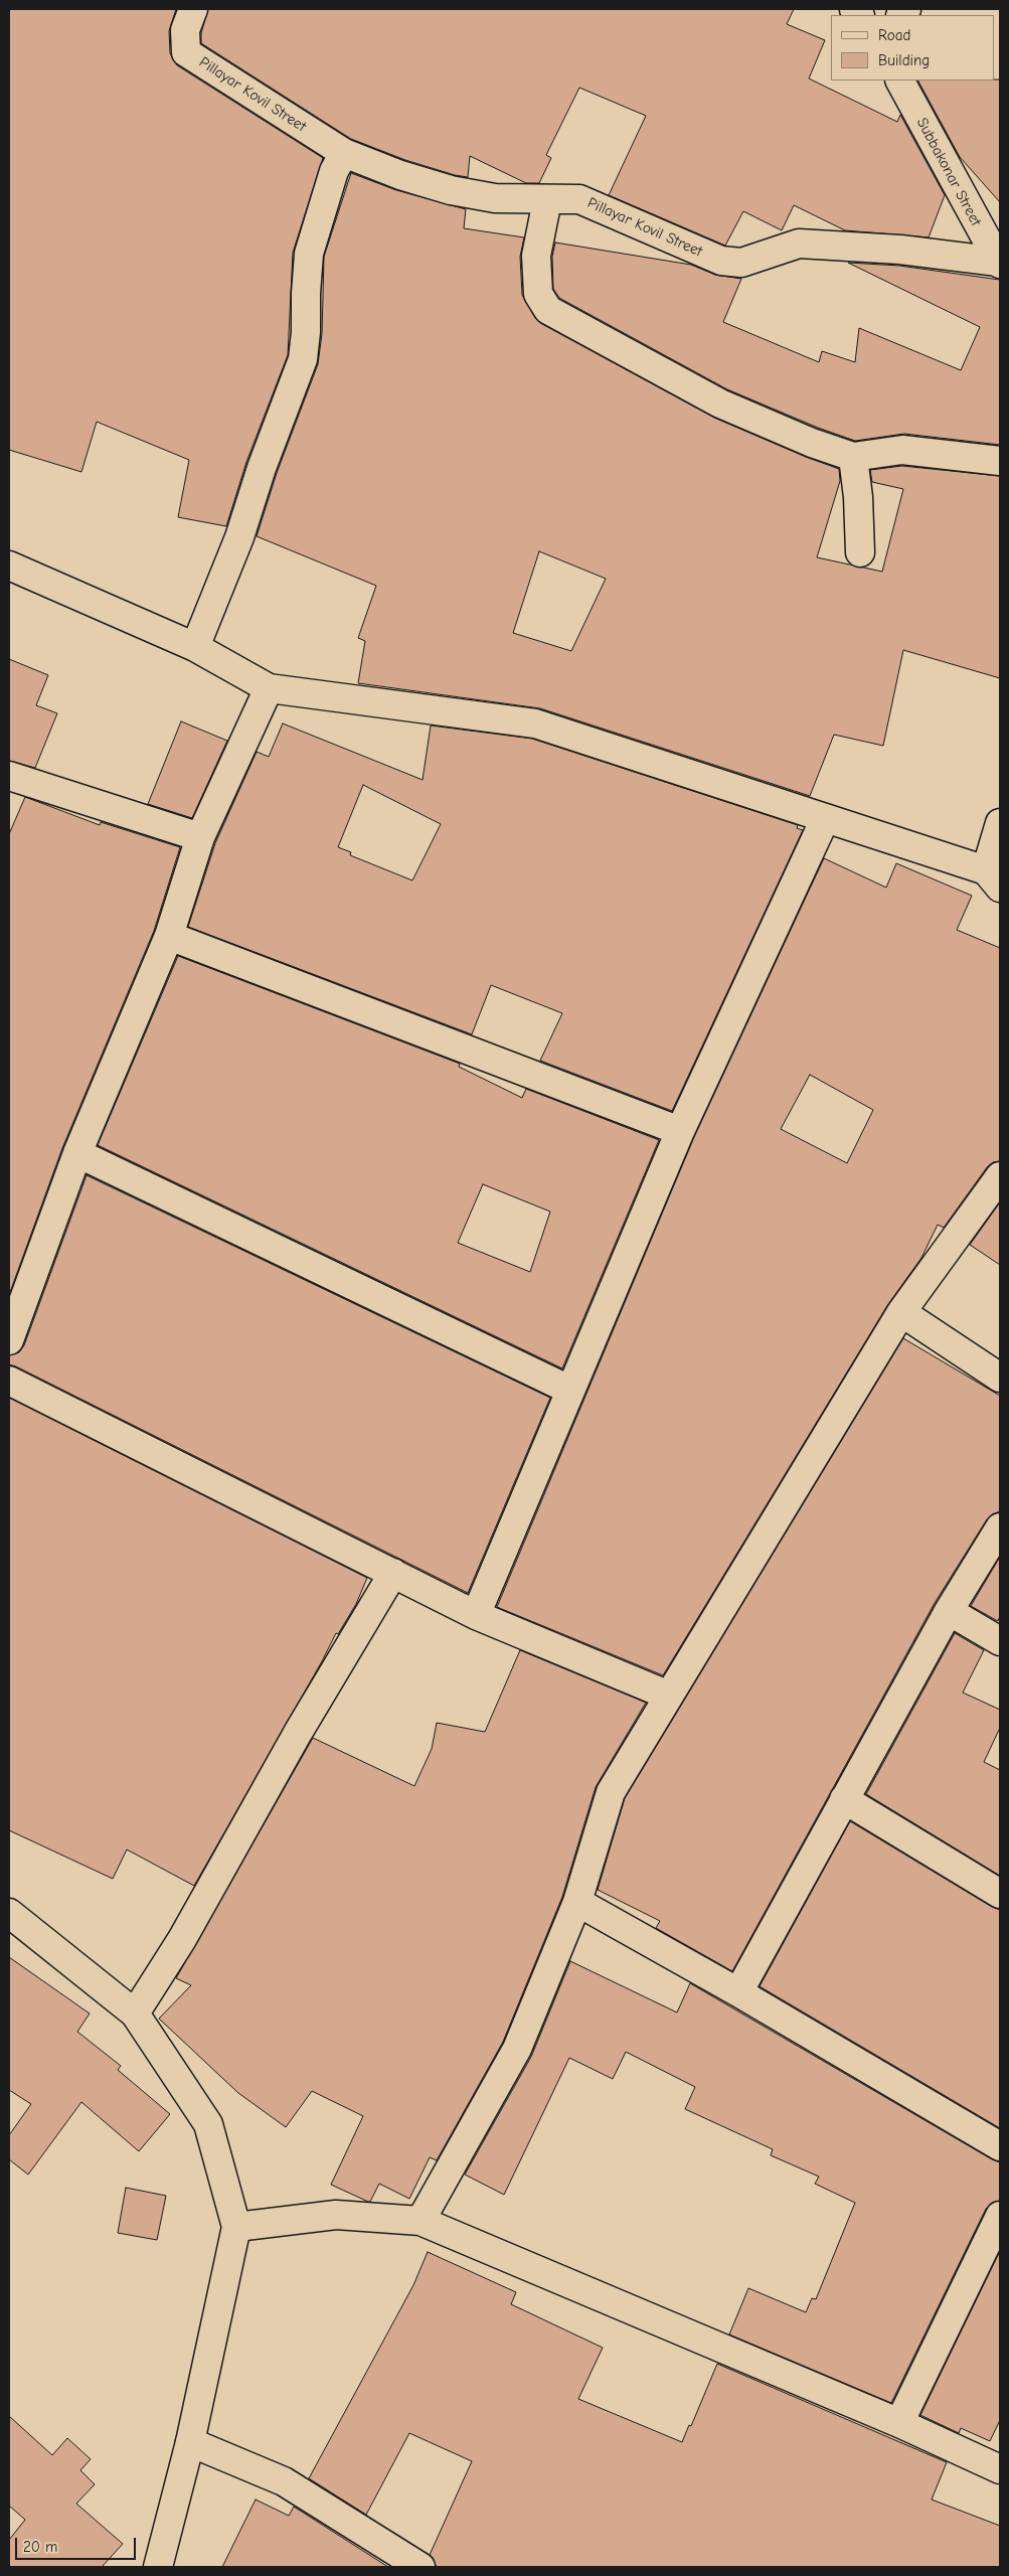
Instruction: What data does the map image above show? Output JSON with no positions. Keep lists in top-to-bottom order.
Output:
{
  "streets": {
    "street": ["Pillayar Kovil Street", "Subbakonar Street"]
  },
  "crossings": [
    ["Pillayar Kovil Street", "Subbakonar Street"]
  ],
  "legend": ["Road", "Building"],
  "scale_bar": "20 m"
}
